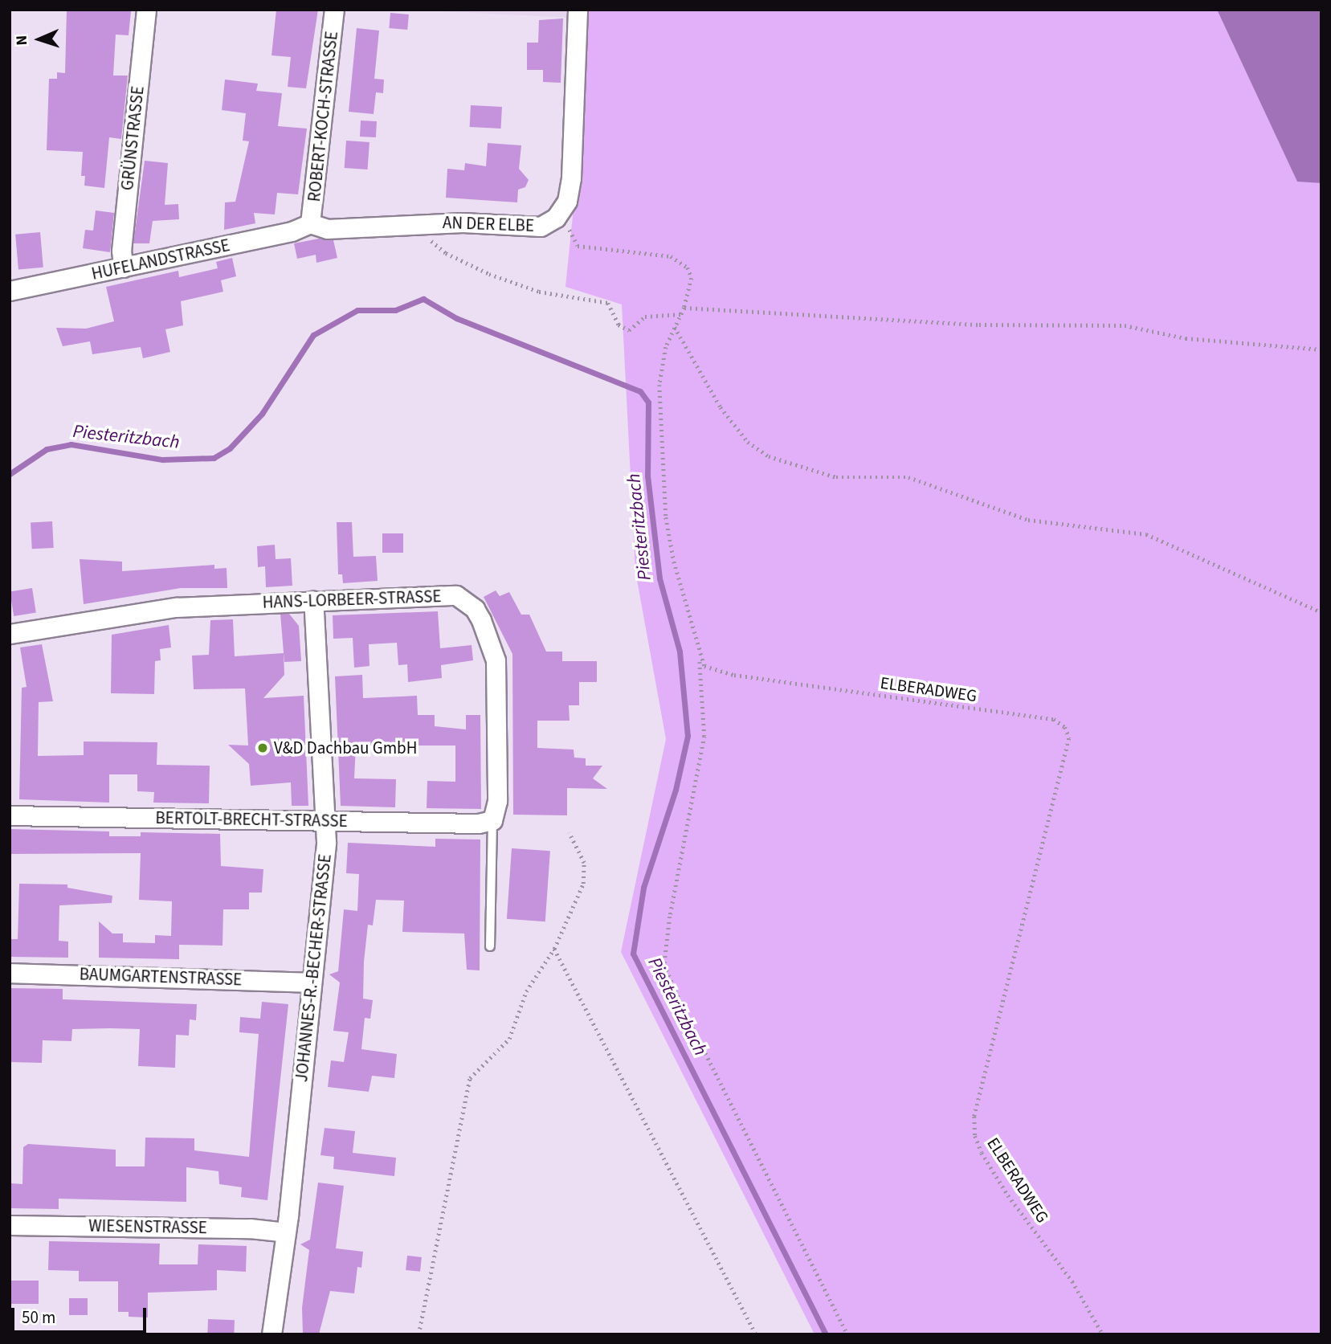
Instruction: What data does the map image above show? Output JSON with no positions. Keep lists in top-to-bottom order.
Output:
{
  "streets": {
    "street": [
      "ROBERT-KOCH-STRASSE",
      "GRÜNSTRASSE",
      "AN DER ELBE",
      "HUFELANDSTRASSE",
      "HANS-LORBEER-STRASSE",
      "BERTOLT-BRECHT-STRASSE",
      "JOHANNES-R.-BECHER-STRASSE",
      "BAUMGARTENSTRASSE",
      "WIESENSTRASSE"
    ],
    "path": ["ELBERADWEG"]
  },
  "crossings": [
    ["ROBERT-KOCH-STRASSE", "AN DER ELBE"],
    ["ROBERT-KOCH-STRASSE", "HUFELANDSTRASSE"],
    ["GRÜNSTRASSE", "HUFELANDSTRASSE"],
    ["AN DER ELBE", "HUFELANDSTRASSE"],
    ["HANS-LORBEER-STRASSE", "BERTOLT-BRECHT-STRASSE"],
    ["HANS-LORBEER-STRASSE", "JOHANNES-R.-BECHER-STRASSE"],
    ["BERTOLT-BRECHT-STRASSE", "JOHANNES-R.-BECHER-STRASSE"],
    ["JOHANNES-R.-BECHER-STRASSE", "BAUMGARTENSTRASSE"],
    ["JOHANNES-R.-BECHER-STRASSE", "WIESENSTRASSE"]
  ],
  "water": ["Piesteritzbach"],
  "places": ["V&D Dachbau GmbH"],
  "scale_bar": "50 m",
  "north": "left"
}
